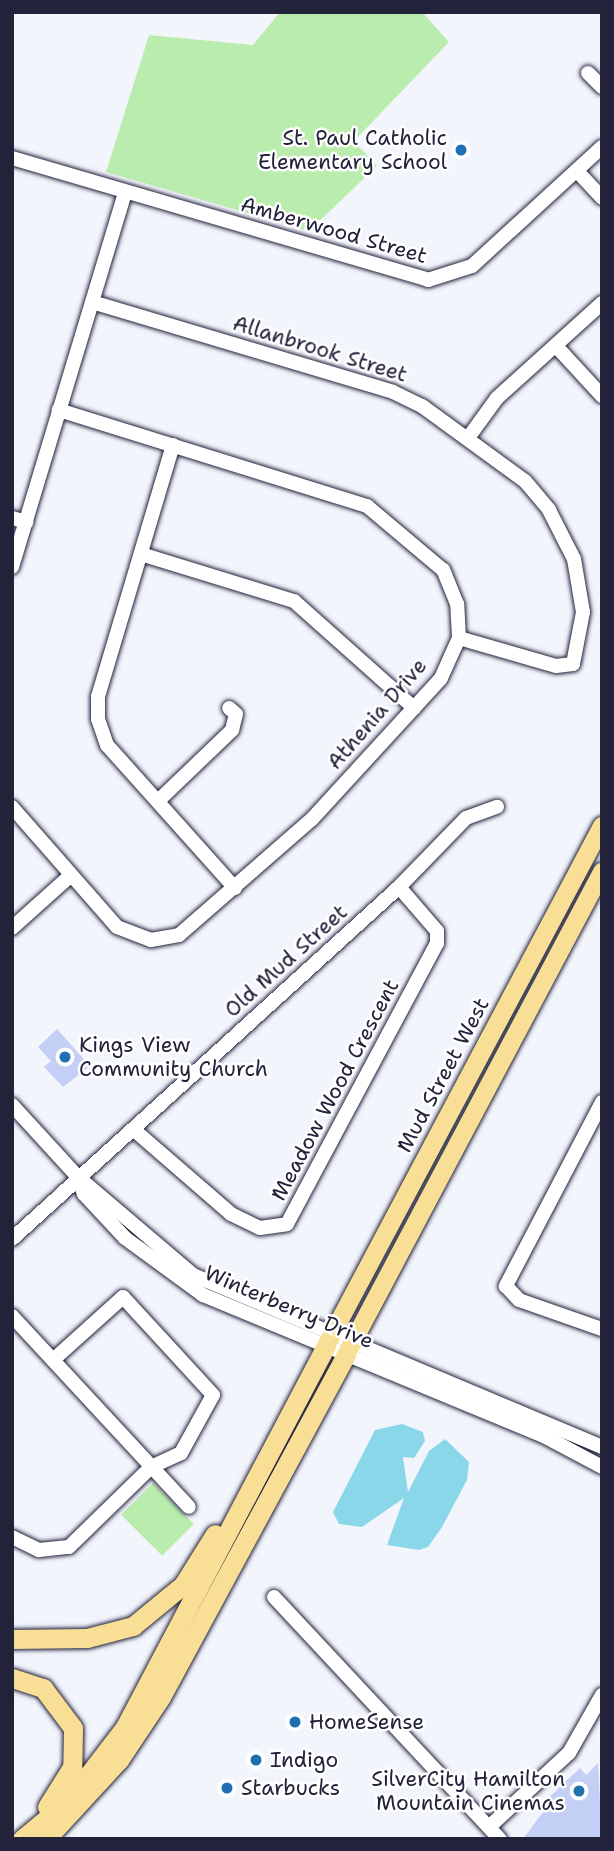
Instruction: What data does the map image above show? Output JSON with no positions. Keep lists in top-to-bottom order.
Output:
{
  "streets": {
    "main road": ["Mud Street West"],
    "street": [
      "Amberwood Street",
      "Allanbrook Street",
      "Athenia Drive",
      "Old Mud Street",
      "Meadow Wood Crescent",
      "Winterberry Drive"
    ]
  },
  "crossings": [
    ["Allanbrook Street", "Athenia Drive"],
    ["Old Mud Street", "Meadow Wood Crescent"],
    ["Old Mud Street", "Winterberry Drive"],
    ["Mud Street West", "Winterberry Drive"]
  ],
  "places": [
    "St. Paul Catholic Elementary School",
    "Kings View Community Church",
    "HomeSense",
    "Indigo",
    "Starbucks",
    "SilverCity Hamilton Mountain Cinemas"
  ]
}
